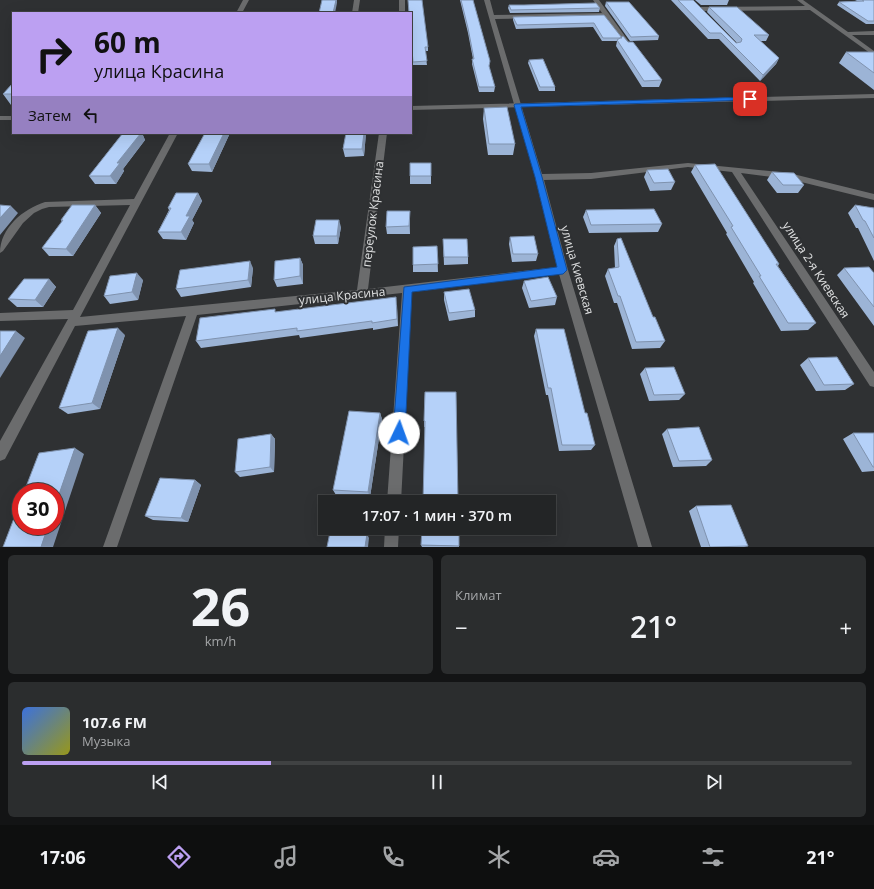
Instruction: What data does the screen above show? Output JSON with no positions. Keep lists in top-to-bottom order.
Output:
{
  "streets": {
    "street": [
      "переулок Красина",
      "улица Киевская",
      "улица 2-я Киевская",
      "улица Красина"
    ]
  },
  "crossings": [
    ["переулок Красина", "улица Красина"],
    ["улица Киевская", "улица Красина"]
  ],
  "page": {
    "turn": ["60 m", "улица Красина"],
    "then": "Затем",
    "limit": "30",
    "trip": "17:07 · 1 мин · 370 m",
    "tile": [
      ["26", "km/h"],
      "Климат"
    ],
    "heat": ["−", "21°", "+"],
    "song": ["107.6 FM", "Музыка"],
    "tabs": ["17:06", "21°"]
  }
}
